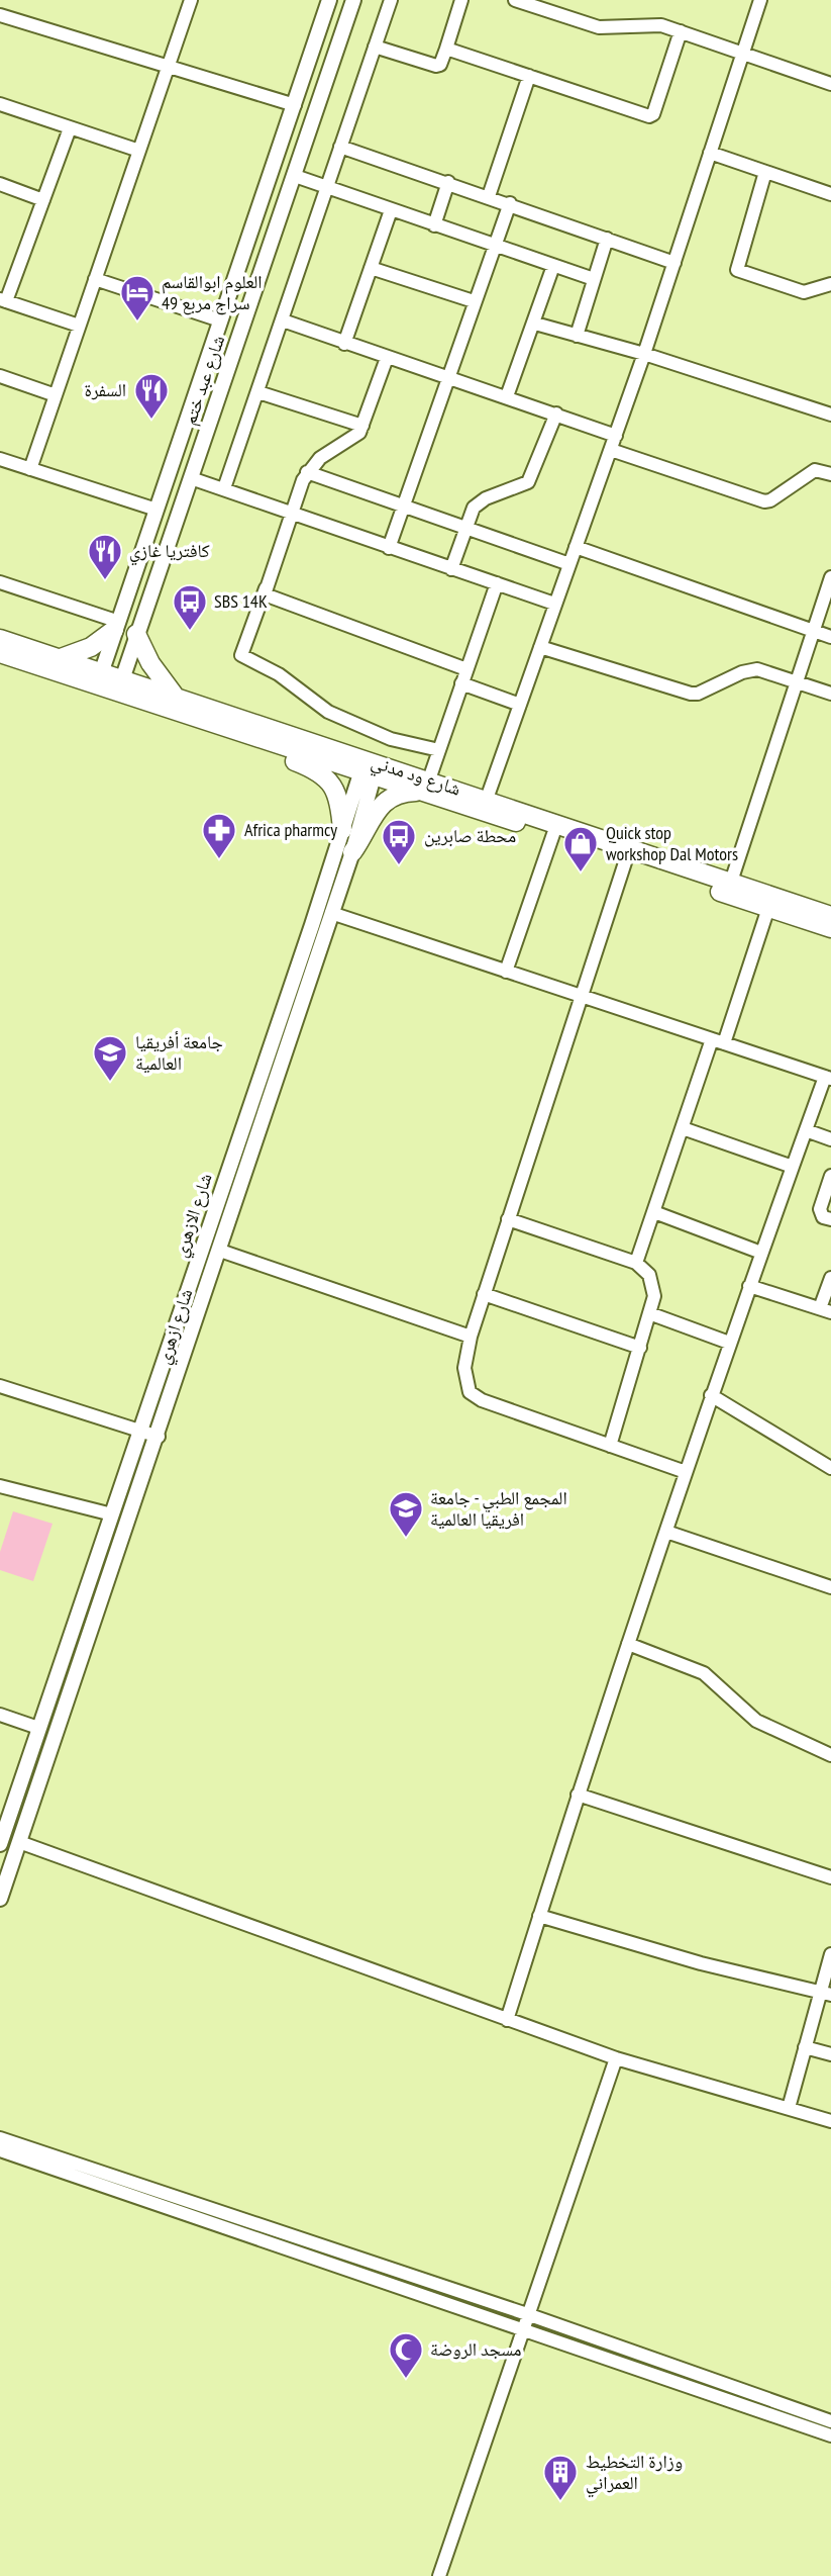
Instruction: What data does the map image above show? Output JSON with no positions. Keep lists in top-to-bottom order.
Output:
{
  "streets": {
    "highway": ["شارع ود مدني"],
    "main road": ["شارع عبد ختم", "شارع الازهري", "شارع ازهري"]
  },
  "crossings": [
    ["شارع عبد ختم", "شارع ود مدني"],
    ["شارع ود مدني", "شارع الازهري"],
    ["شارع ود مدني", "شارع ازهري"],
    ["شارع الازهري", "شارع ازهري"]
  ],
  "places": {
    "hotel": ["العلوم ابوالقاسم سراج مربع 49"],
    "restaurant": ["السفرة", "كافتريا غازي"],
    "bus stop": ["SBS 14K", "محطة صابرين"],
    "pharmacy": ["Africa pharmcy"],
    "shop": ["Quick stop workshop Dal Motors"],
    "school or university": ["جامعة أفريقيا العالمية", "المجمع الطبي - جامعة افريقيا العالمية"],
    "mosque": ["مسجد الروضة"],
    "building": ["وزارة التخطيط العمراني"]
  }
}
